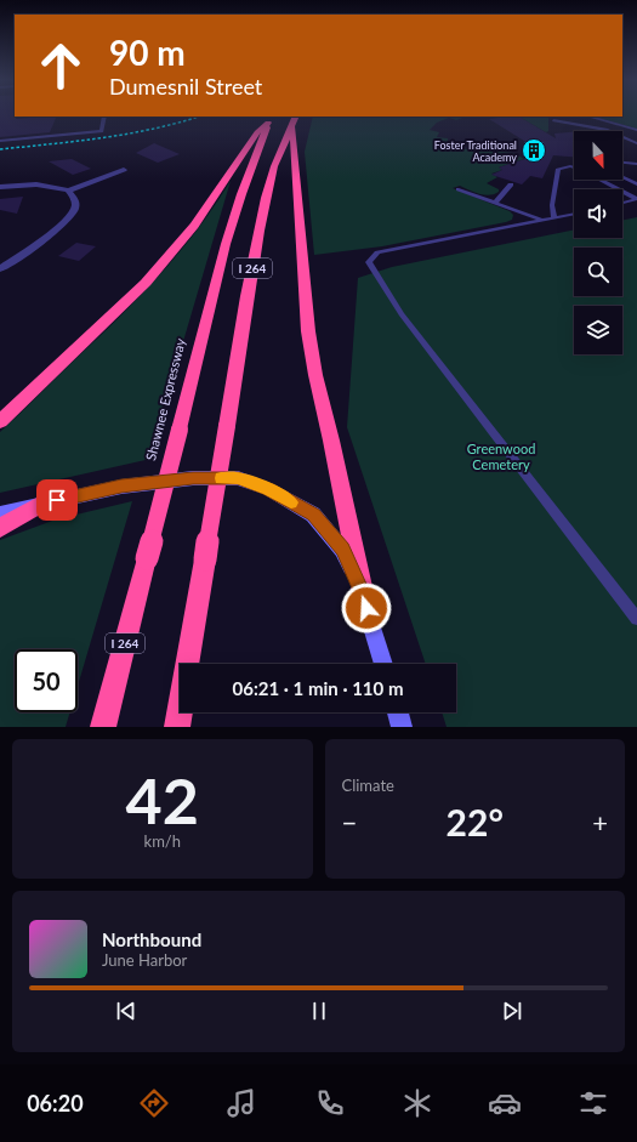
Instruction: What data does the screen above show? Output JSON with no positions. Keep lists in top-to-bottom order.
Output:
{
  "streets": {
    "highway": ["I 264", "Shawnee Expressway"]
  },
  "parks": ["Greenwood Cemetery"],
  "places": {
    "building": ["Foster Traditional Academy"]
  },
  "north": "bottom",
  "page": {
    "turn": ["90 m", "Dumesnil Street"],
    "limit": "50",
    "trip": "06:21 · 1 min · 110 m",
    "tile": [
      ["42", "km/h"],
      "Climate"
    ],
    "heat": ["−", "22°", "+"],
    "song": ["Northbound", "June Harbor"],
    "tabs": "06:20"
  }
}
